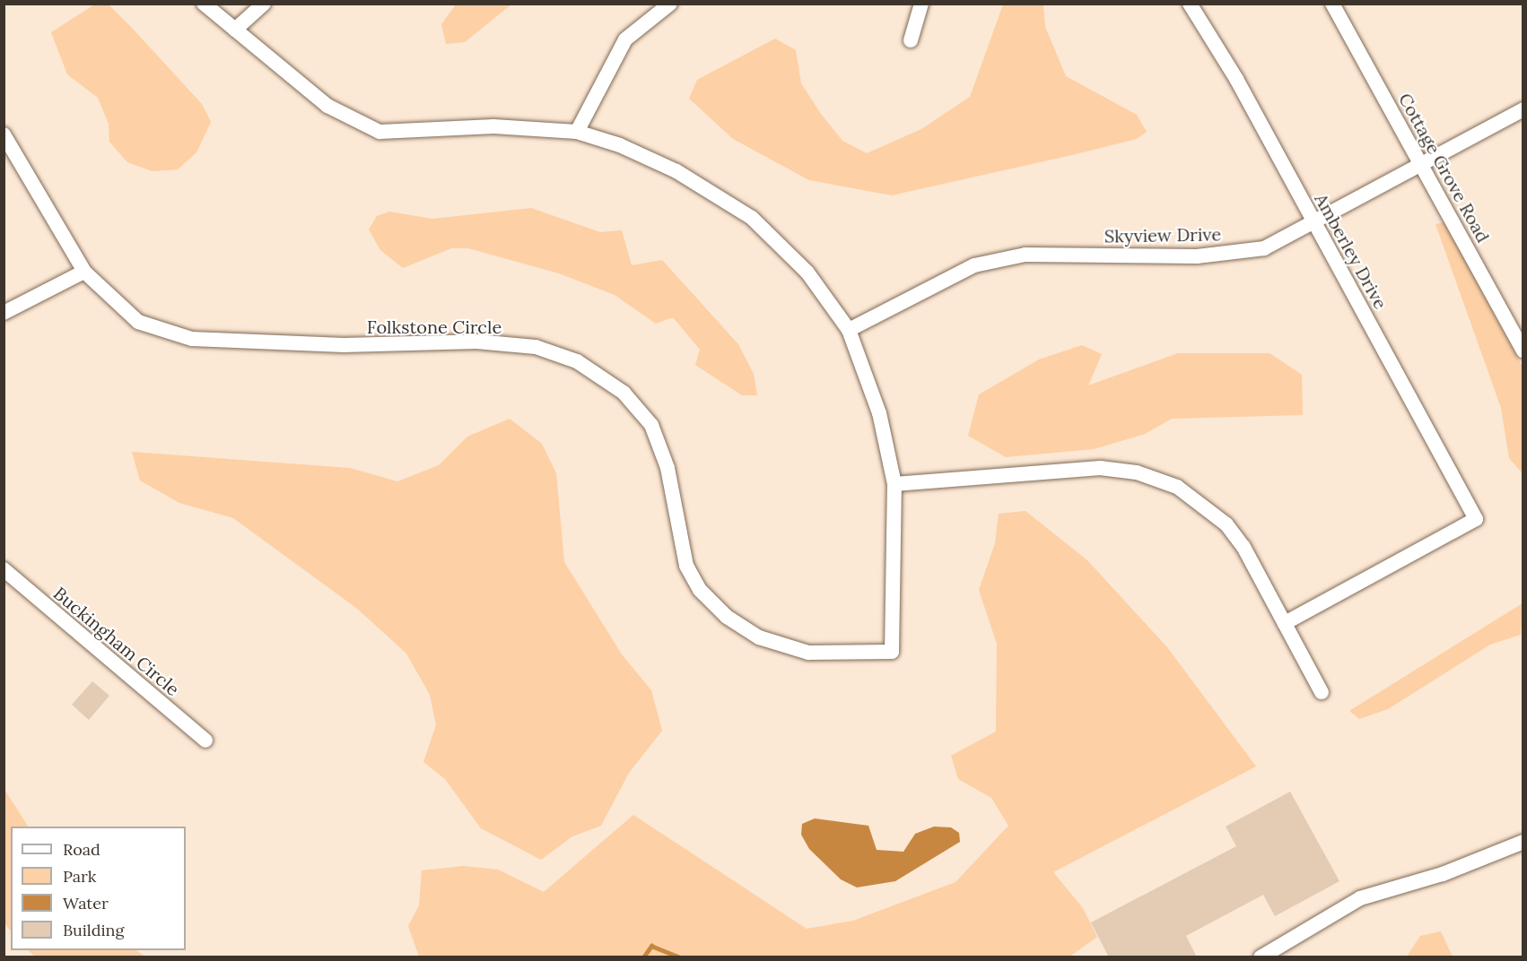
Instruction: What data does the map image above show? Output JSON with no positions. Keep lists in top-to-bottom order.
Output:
{
  "streets": {
    "street": [
      "Cottage Grove Road",
      "Skyview Drive",
      "Amberley Drive",
      "Folkstone Circle",
      "Buckingham Circle"
    ]
  },
  "crossings": [
    ["Cottage Grove Road", "Skyview Drive"],
    ["Skyview Drive", "Amberley Drive"]
  ],
  "legend": [
    "Road",
    "Park",
    "Water",
    "Building"
  ]
}
